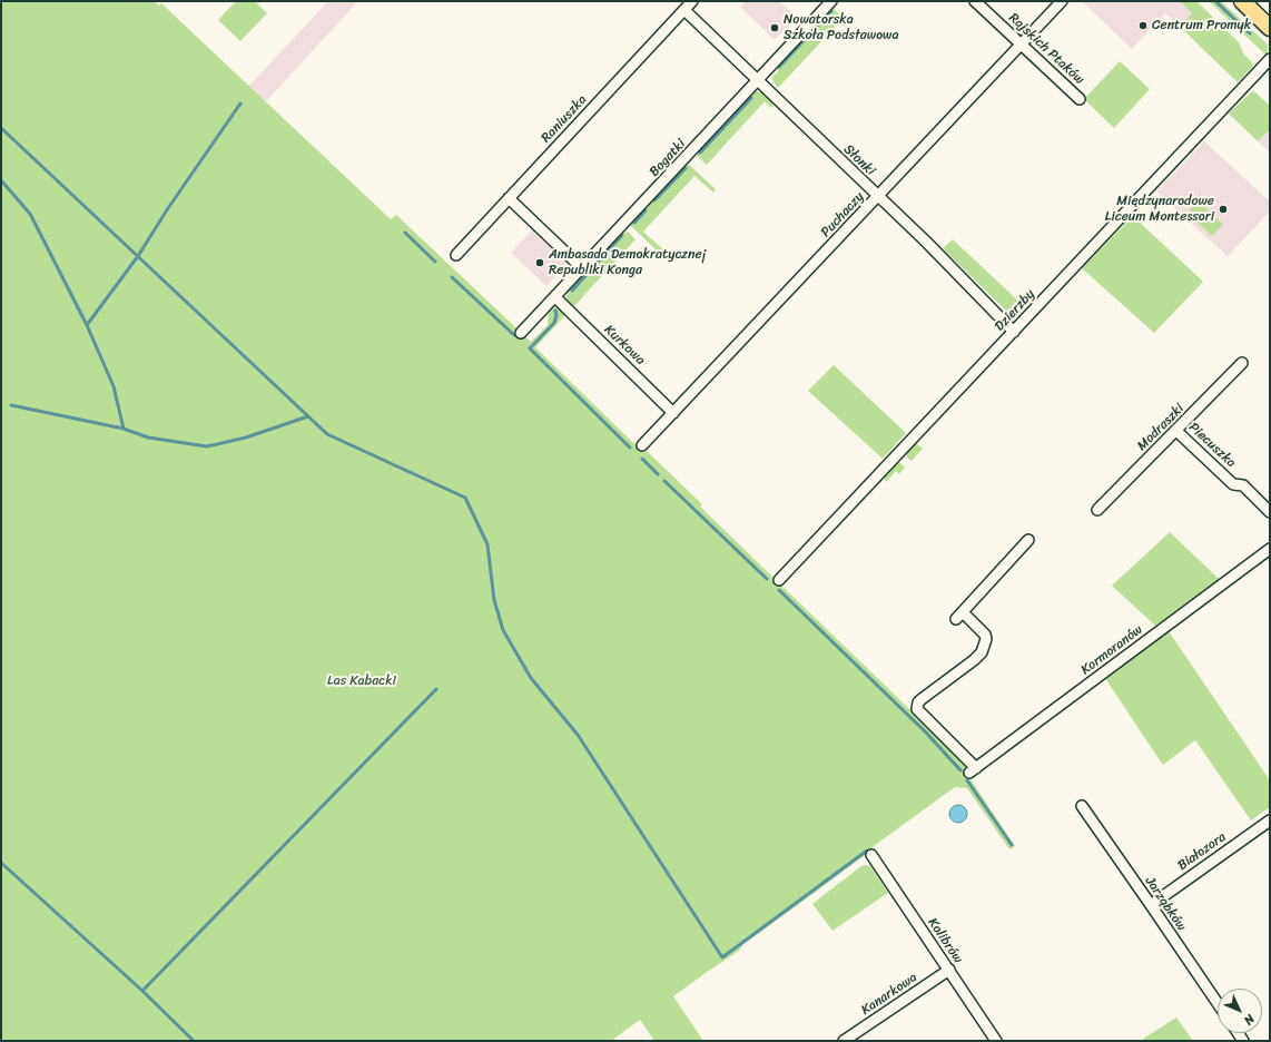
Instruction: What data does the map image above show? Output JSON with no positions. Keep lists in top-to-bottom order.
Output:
{
  "streets": {
    "street": [
      "Rajskich Ptaków",
      "Raniuszka",
      "Bogatki",
      "Słonki",
      "Puchaczy",
      "Dzierzby",
      "Kurkowa",
      "Modraszki",
      "Piecuszka",
      "Kormoranów",
      "Białozora",
      "Jarząbków",
      "Kolibrów",
      "Kanarkowa"
    ]
  },
  "crossings": [
    ["Rajskich Ptaków", "Puchaczy"],
    ["Raniuszka", "Słonki"],
    ["Bogatki", "Słonki"],
    ["Bogatki", "Kurkowa"],
    ["Słonki", "Puchaczy"],
    ["Słonki", "Dzierzby"],
    ["Puchaczy", "Kurkowa"],
    ["Modraszki", "Piecuszka"],
    ["Białozora", "Jarząbków"],
    ["Kolibrów", "Kanarkowa"]
  ],
  "parks": ["Las Kabacki"],
  "places": [
    "Centrum Promyk",
    "Nowatorska Szkoła Podstawowa",
    "Międzynarodowe Liceum Montessori",
    "Ambasada Demokratycznej Republiki Konga"
  ],
  "north": "bottom right"
}
